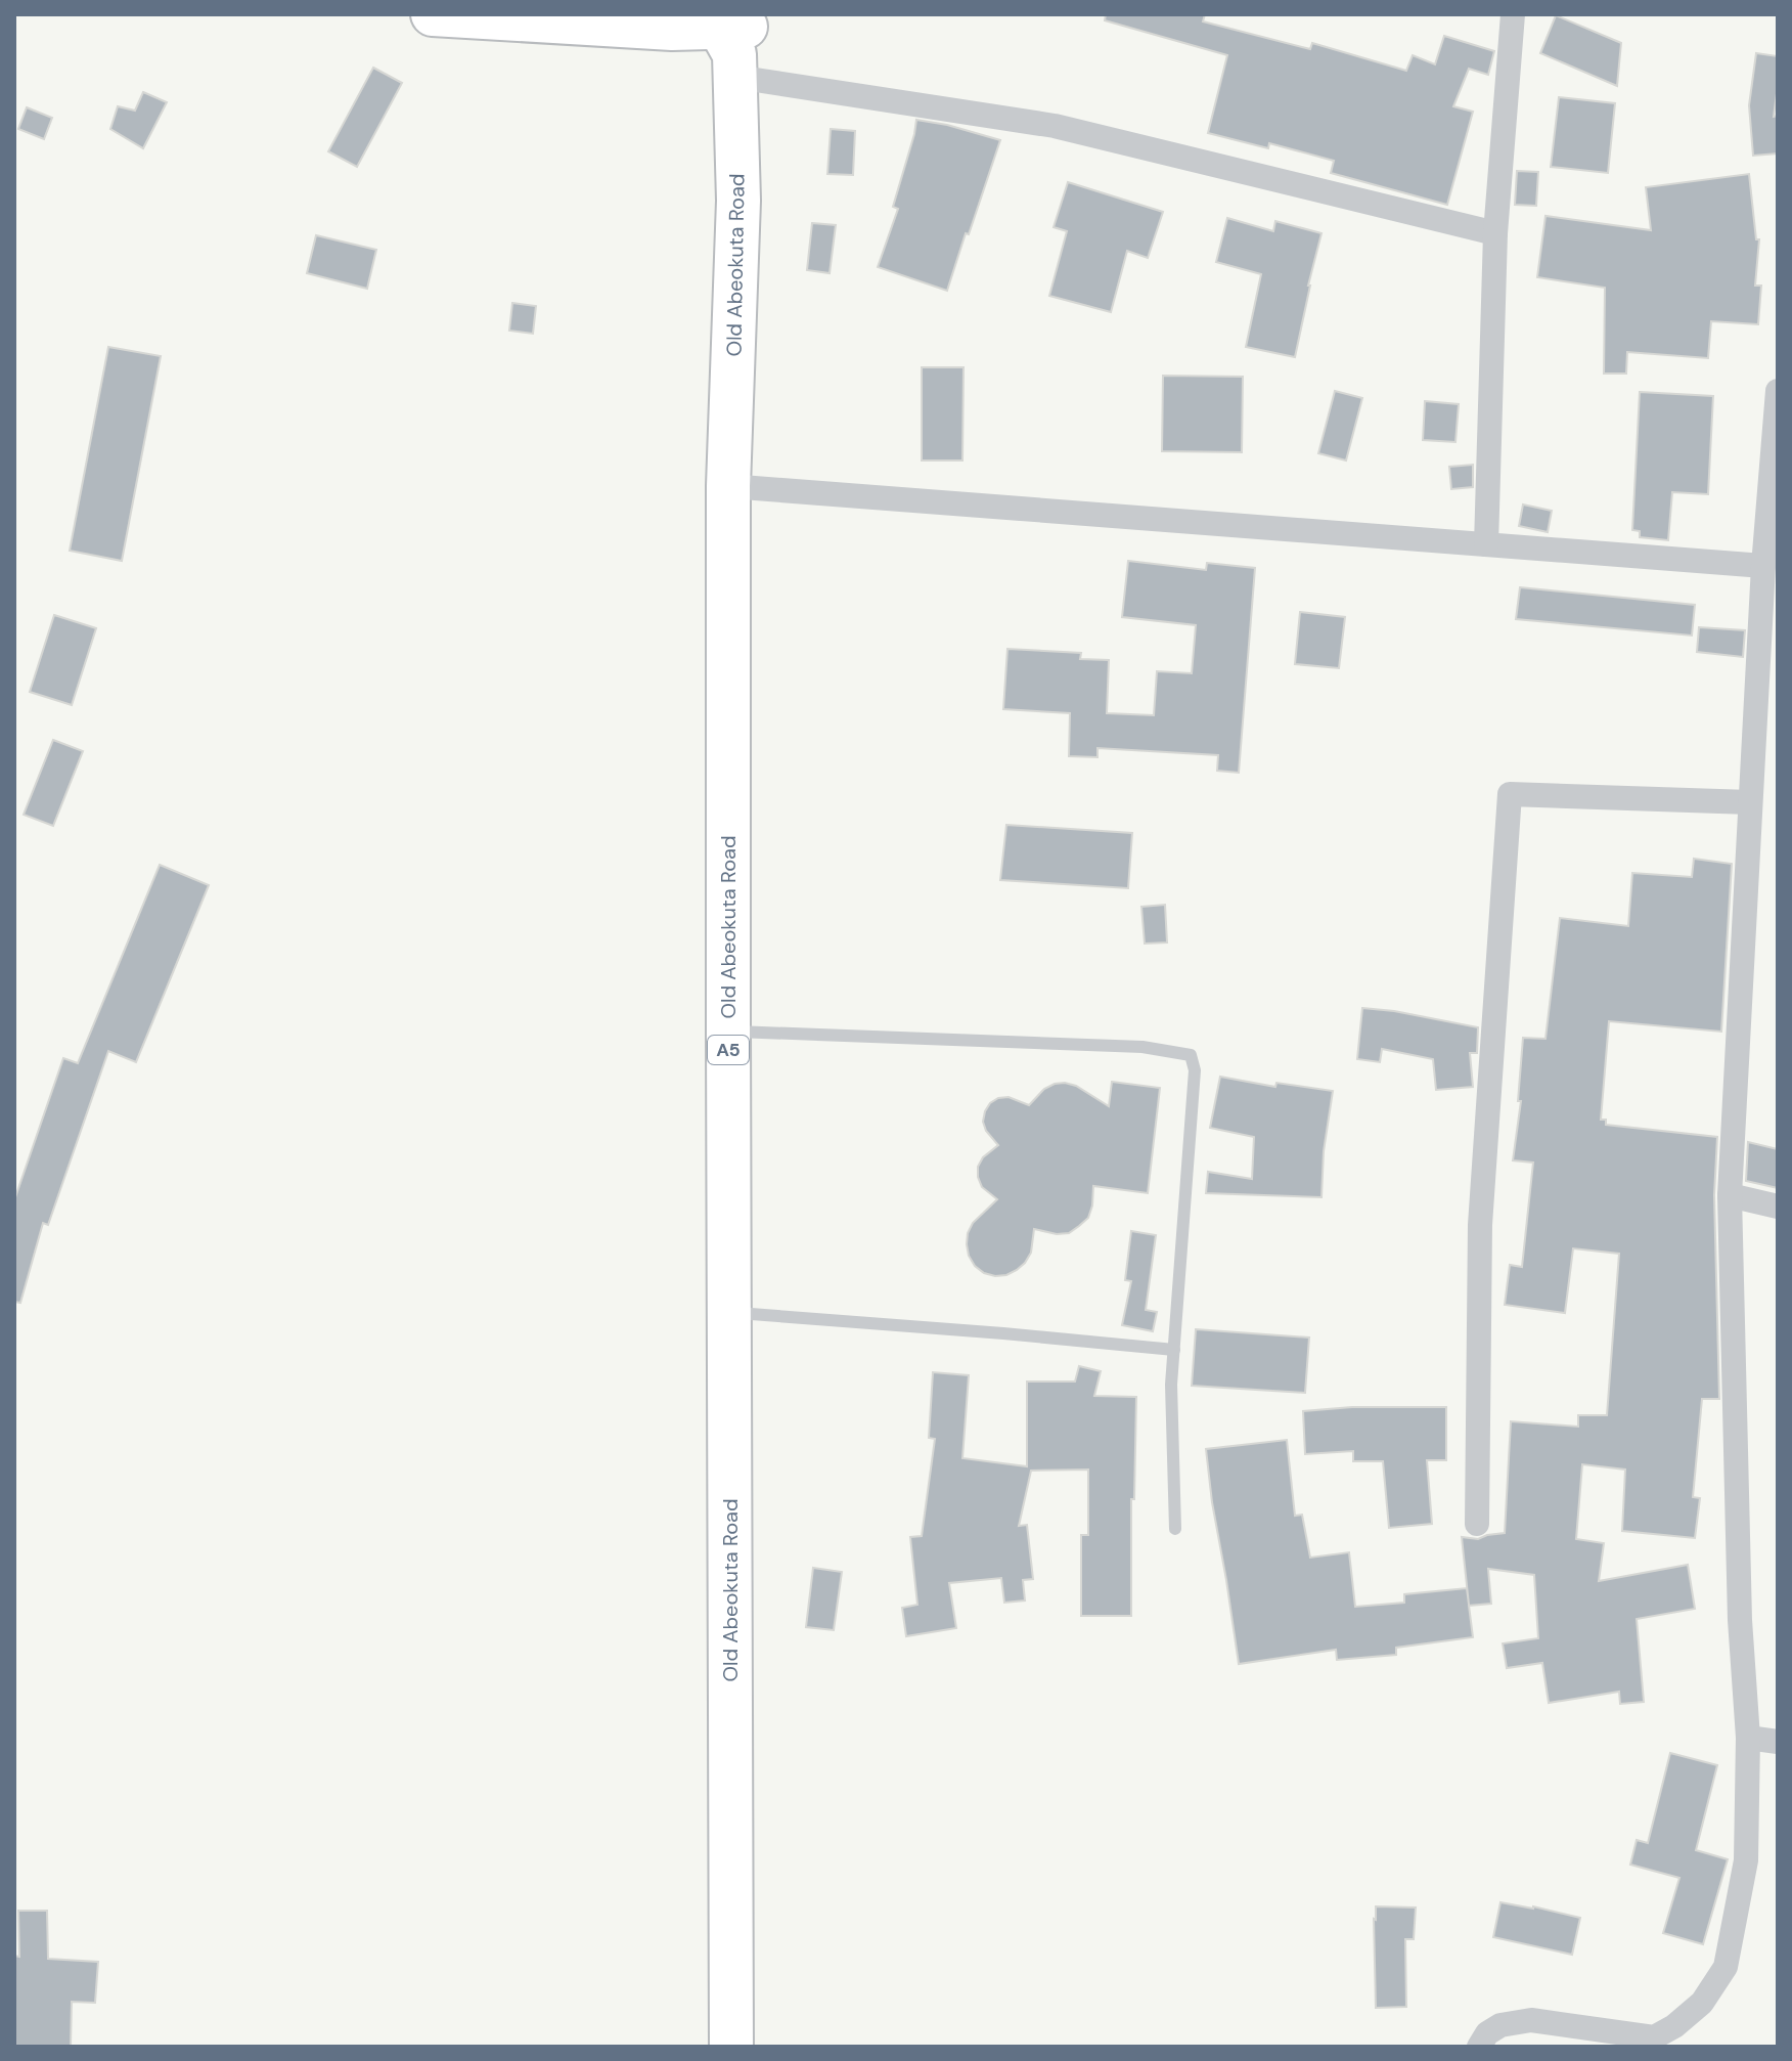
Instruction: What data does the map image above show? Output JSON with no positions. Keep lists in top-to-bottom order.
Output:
{
  "streets": {
    "highway": ["Old Abeokuta Road", "A5"]
  }
}
